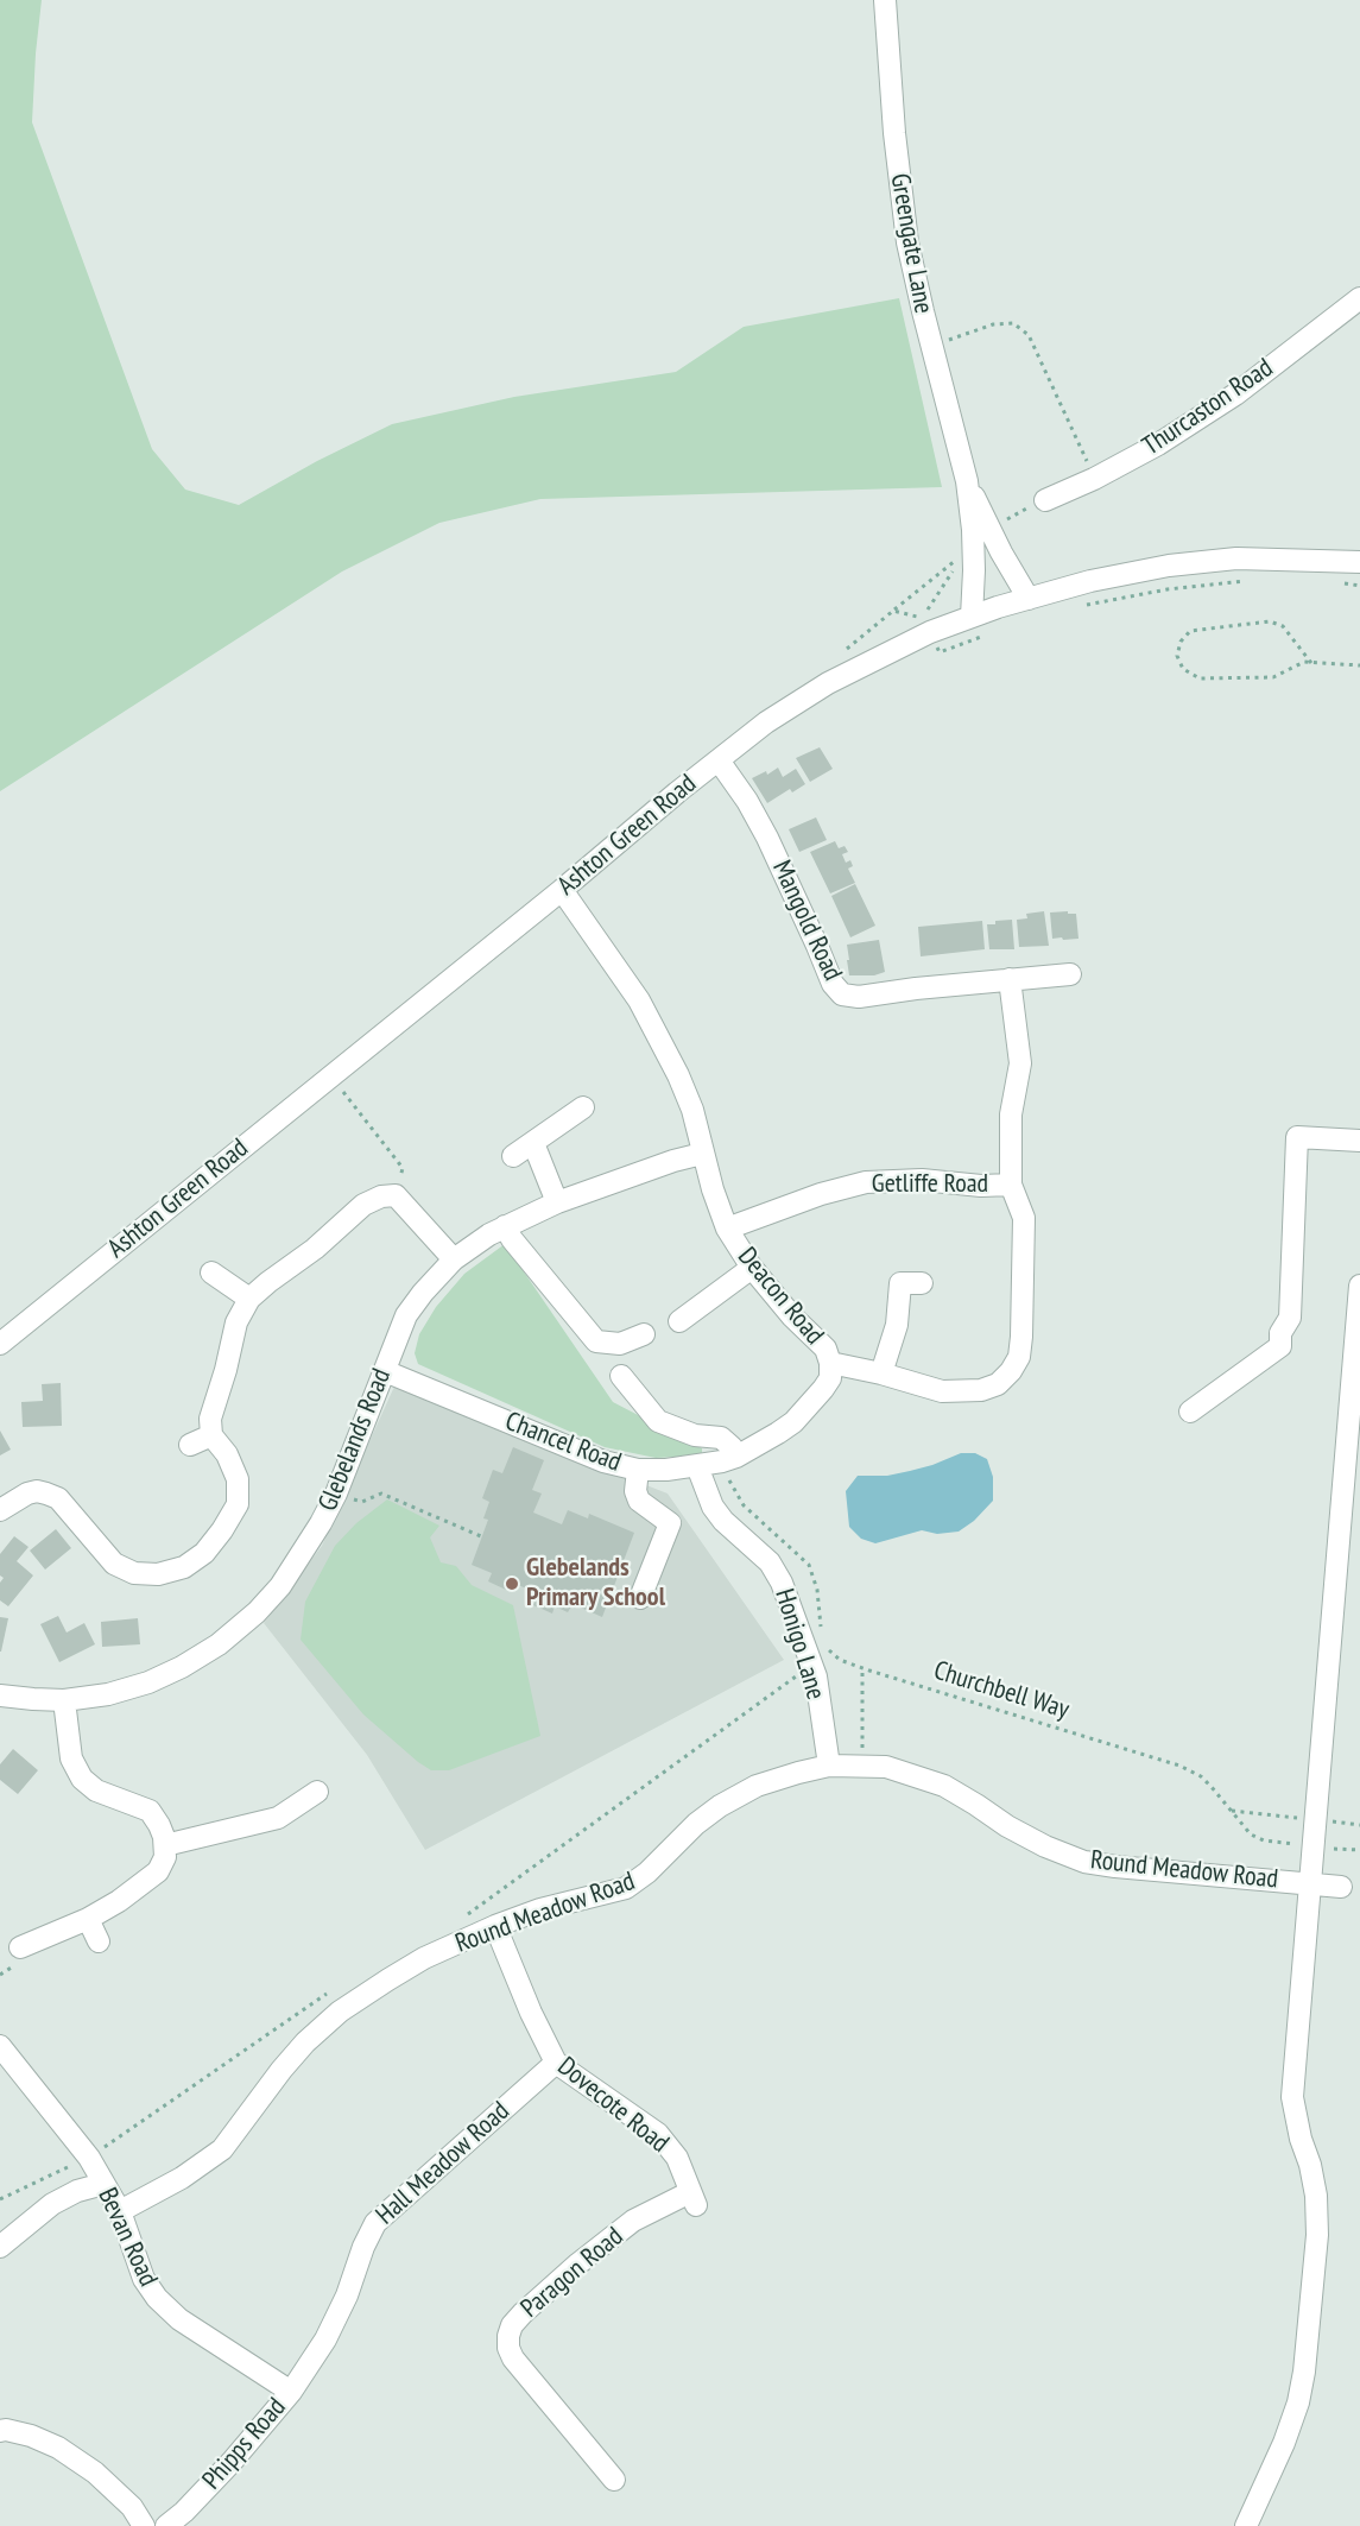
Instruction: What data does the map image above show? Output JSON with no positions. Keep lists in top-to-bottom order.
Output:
{
  "streets": {
    "street": [
      "Greengate Lane",
      "Thurcaston Road",
      "Ashton Green Road",
      "Mangold Road",
      "Getliffe Road",
      "Deacon Road",
      "Glebelands Road",
      "Chancel Road",
      "Honigo Lane",
      "Round Meadow Road",
      "Dovecote Road",
      "Hall Meadow Road",
      "Bevan Road",
      "Paragon Road",
      "Phipps Road"
    ],
    "path": ["Churchbell Way"]
  },
  "crossings": [
    ["Greengate Lane", "Ashton Green Road"],
    ["Ashton Green Road", "Mangold Road"],
    ["Ashton Green Road", "Deacon Road"],
    ["Getliffe Road", "Deacon Road"],
    ["Deacon Road", "Glebelands Road"],
    ["Deacon Road", "Chancel Road"],
    ["Glebelands Road", "Chancel Road"],
    ["Chancel Road", "Honigo Lane"],
    ["Honigo Lane", "Round Meadow Road"],
    ["Round Meadow Road", "Dovecote Road"],
    ["Round Meadow Road", "Bevan Road"],
    ["Dovecote Road", "Hall Meadow Road"],
    ["Dovecote Road", "Paragon Road"],
    ["Hall Meadow Road", "Bevan Road"],
    ["Hall Meadow Road", "Phipps Road"],
    ["Bevan Road", "Phipps Road"]
  ],
  "places": ["Glebelands Primary School"]
}
